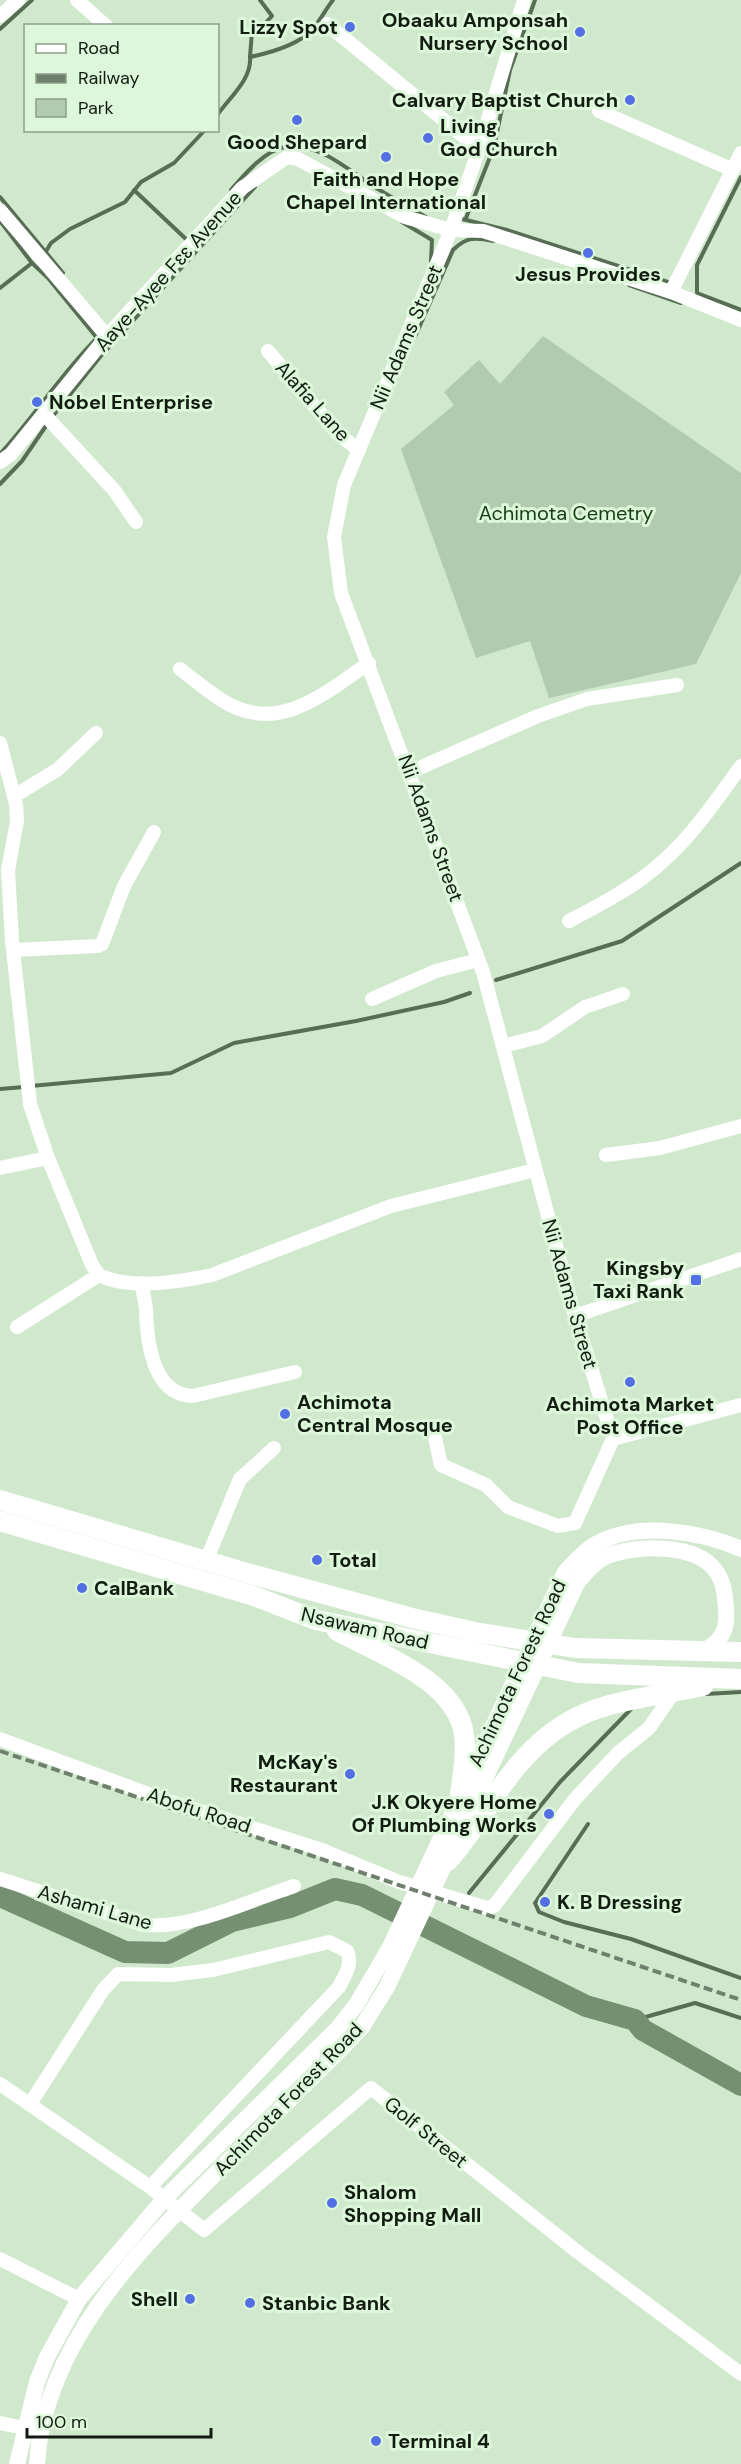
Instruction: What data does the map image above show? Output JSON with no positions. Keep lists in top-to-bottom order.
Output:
{
  "streets": {
    "highway": ["Nsawam Road"],
    "main road": ["Achimota Forest Road"],
    "street": [
      "Aaye-Ayee Fɛɛ Avenue",
      "Nii Adams Street",
      "Alafia Lane",
      "Abofu Road",
      "Ashami Lane",
      "Golf Street"
    ]
  },
  "crossings": [
    ["Aaye-Ayee Fɛɛ Avenue", "Nii Adams Street"],
    ["Nii Adams Street", "Alafia Lane"],
    ["Nsawam Road", "Achimota Forest Road"],
    ["Achimota Forest Road", "Golf Street"]
  ],
  "parks": ["Achimota Cemetry"],
  "places": {
    "other": [
      "Lizzy Spot",
      "Obaaku Amponsah Nursery School",
      "Calvary Baptist Church",
      "Good Shepard",
      "Living God Church",
      "Faith and Hope Chapel International",
      "Jesus Provides",
      "Nobel Enterprise",
      "Achimota Market Post Office",
      "Achimota Central Mosque",
      "Total",
      "CalBank",
      "McKay's Restaurant",
      "J.K Okyere Home Of Plumbing Works",
      "K. B Dressing",
      "Shalom Shopping Mall",
      "Shell",
      "Stanbic Bank",
      "Terminal 4"
    ],
    "transit": ["Kingsby Taxi Rank"]
  },
  "legend": ["Road", "Railway", "Park"],
  "scale_bar": "100 m"
}
